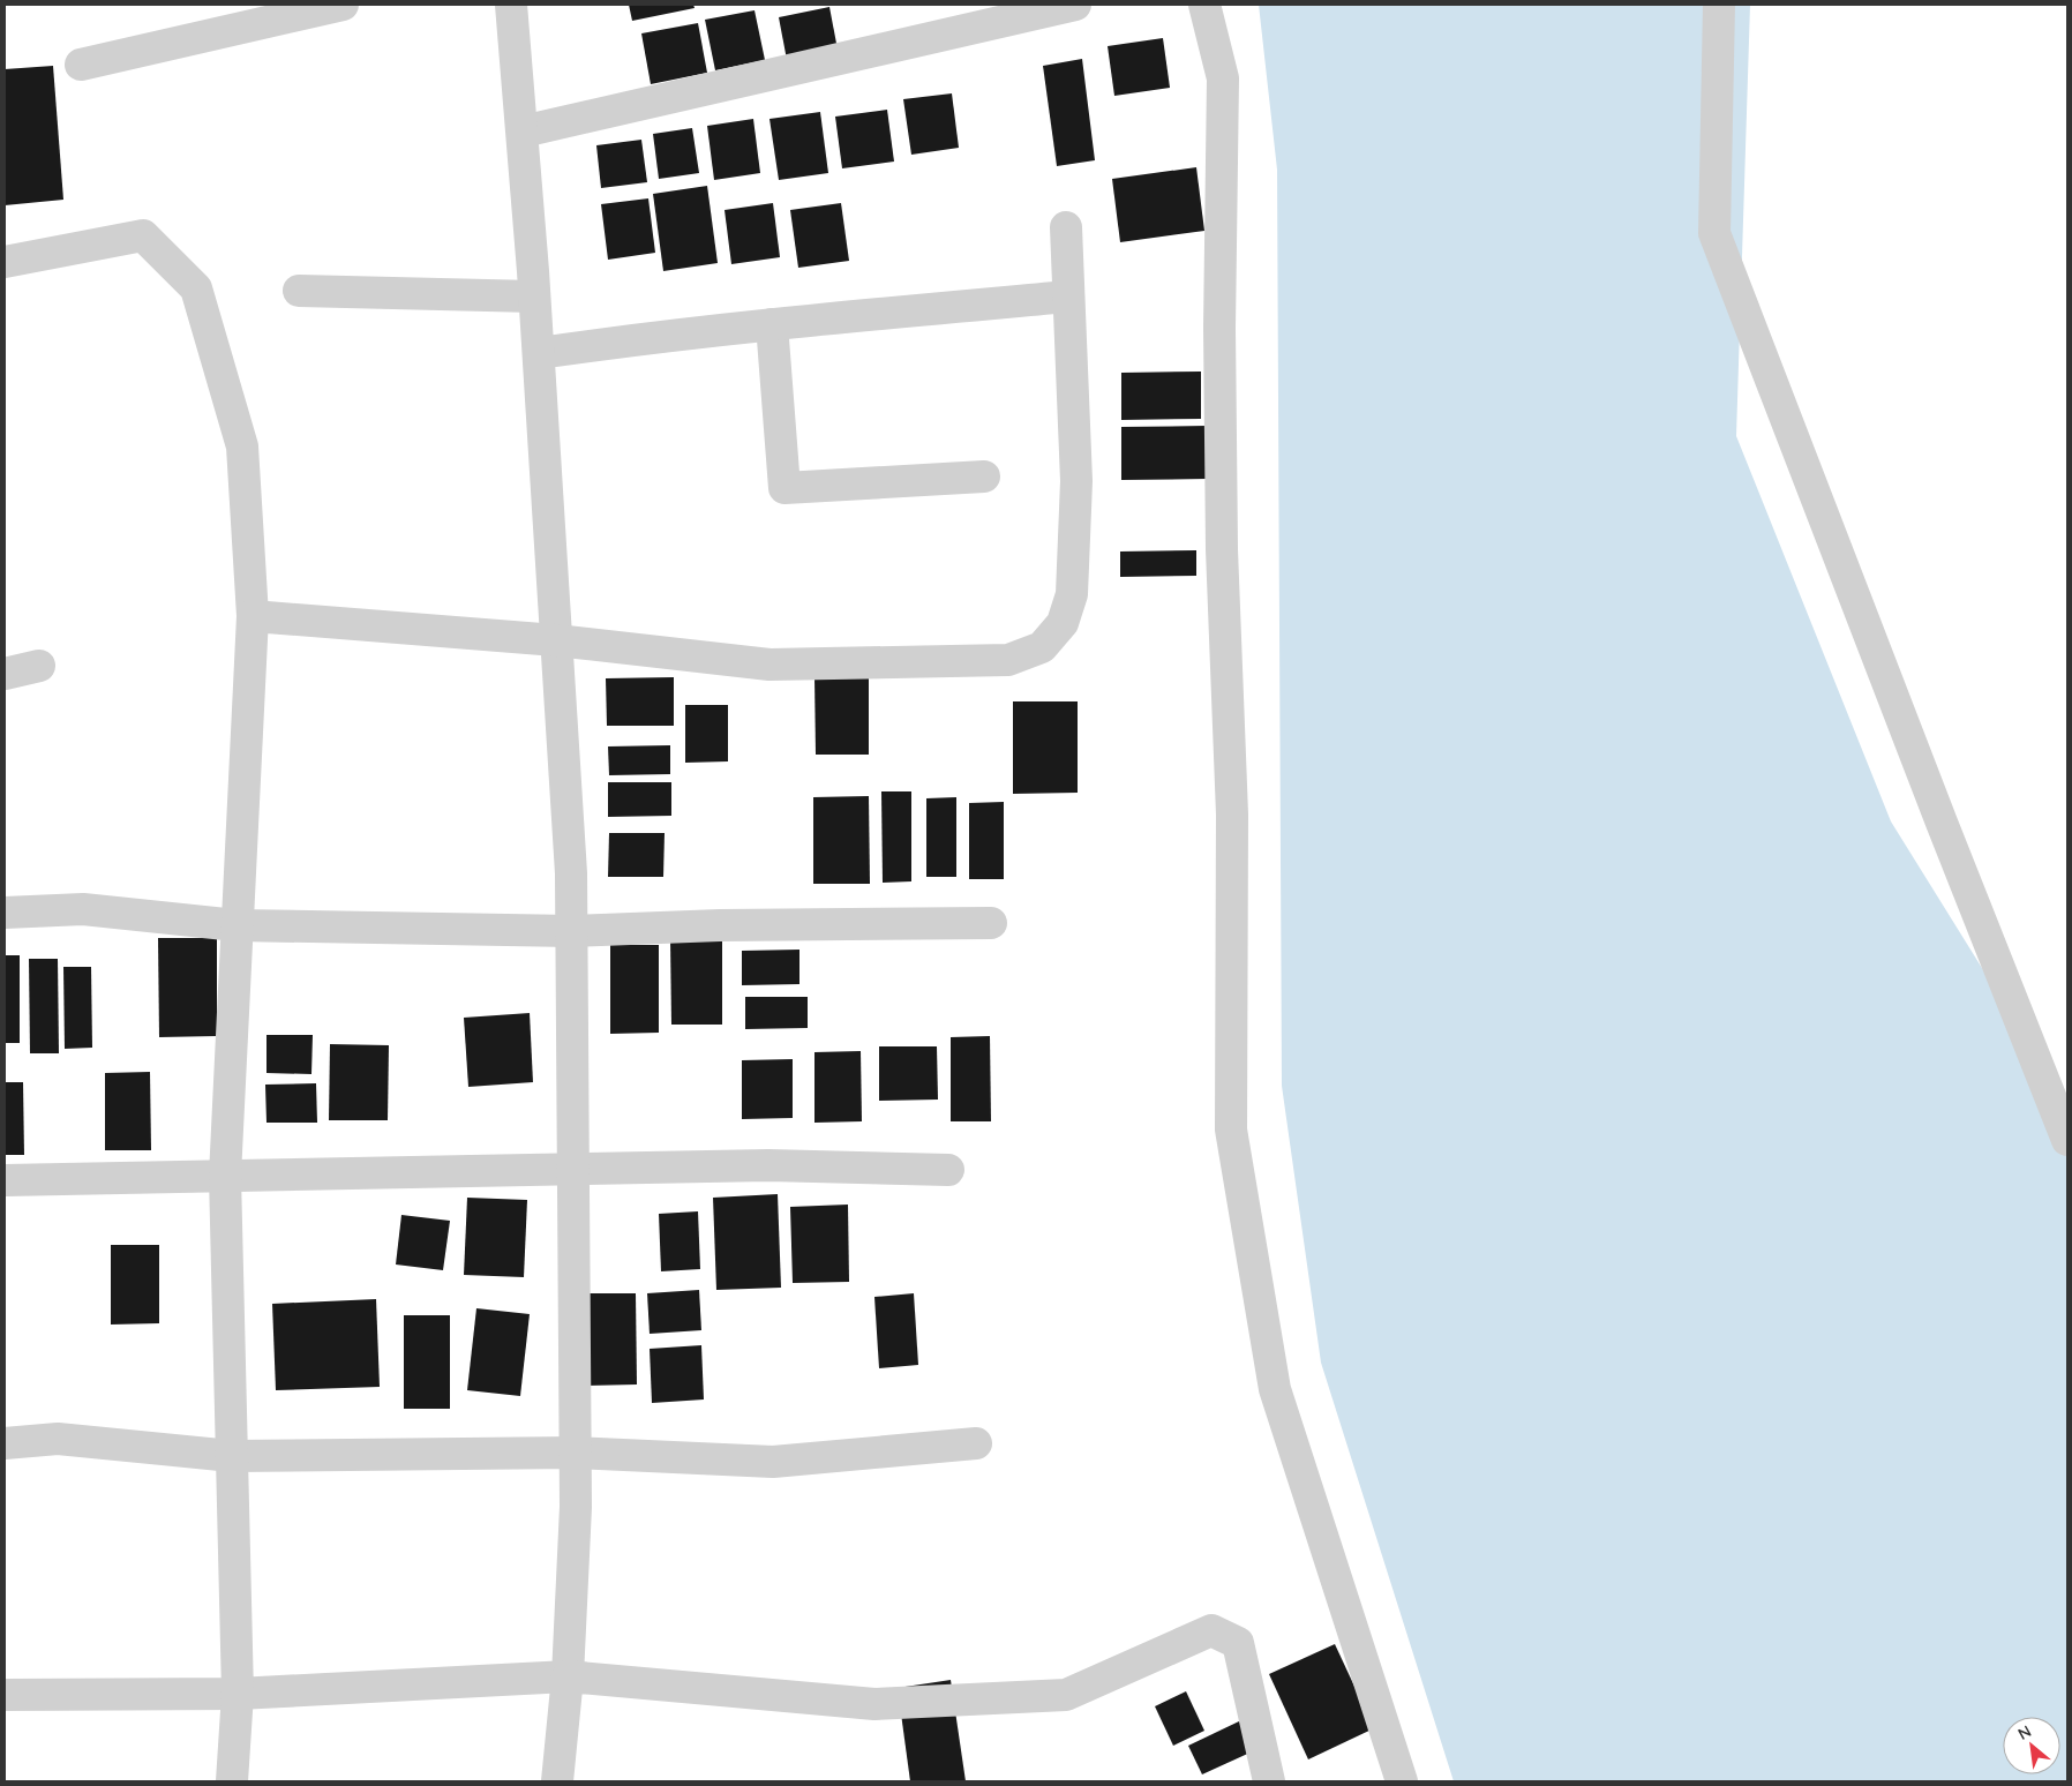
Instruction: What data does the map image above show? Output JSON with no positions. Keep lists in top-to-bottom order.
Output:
{
  "north": "top left"
}
